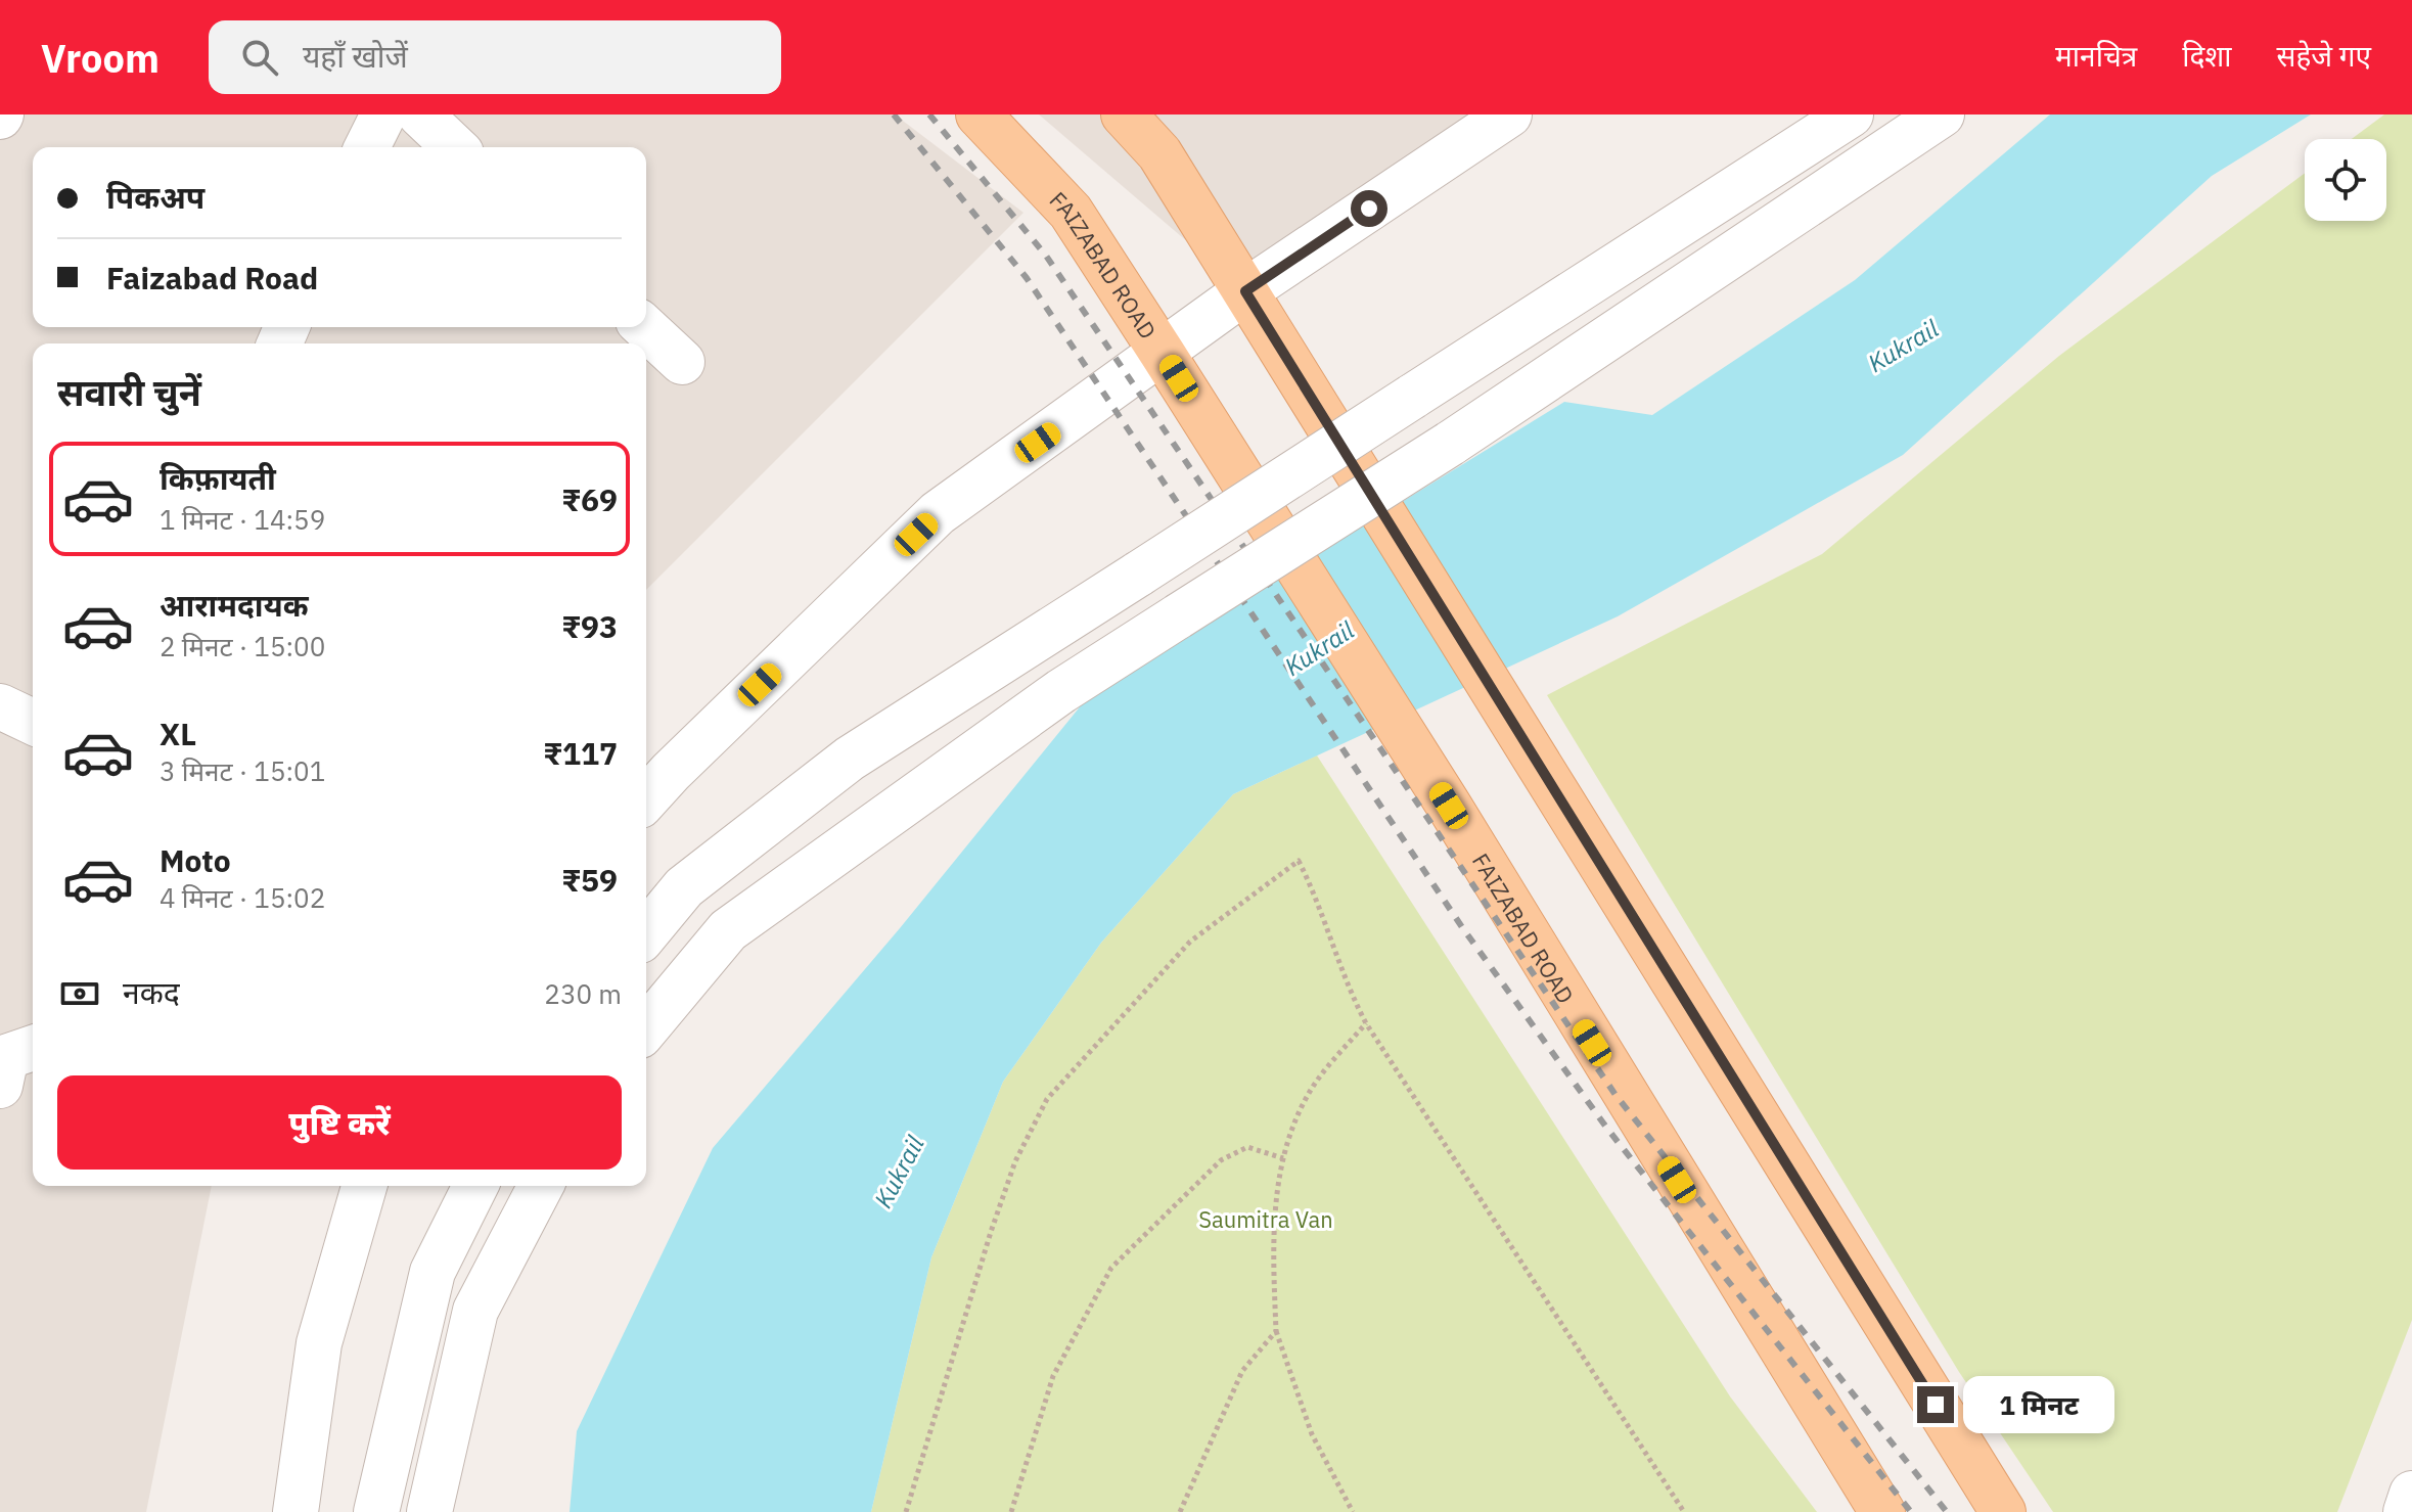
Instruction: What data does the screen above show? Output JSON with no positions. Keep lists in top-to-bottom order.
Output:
{
  "streets": {
    "main road": ["FAIZABAD ROAD"]
  },
  "water": ["Kukrail"],
  "parks": ["Saumitra Van"],
  "page": {
    "header": "Vroom",
    "search": "यहाँ खोजें",
    "nav": ["मानचित्र", "दिशा", "सहेजे गए"],
    "banner": ["पिकअप", "Faizabad Road"],
    "heading": "सवारी चुनें",
    "list": [
      {
        "name": "किफ़ायती",
        "note": "1 मिनट · 14:59",
        "value": "₹69"
      },
      {
        "name": "आरामदायक",
        "note": "2 मिनट · 15:00",
        "value": "₹93"
      },
      {
        "name": "XL",
        "note": "3 मिनट · 15:01",
        "value": "₹117"
      },
      {
        "name": "Moto",
        "note": "4 मिनट · 15:02",
        "value": "₹59"
      }
    ],
    "pay": ["नकद", "230 m"],
    "buttons": "पुष्टि करें",
    "bubble": "1 मिनट"
  }
}
